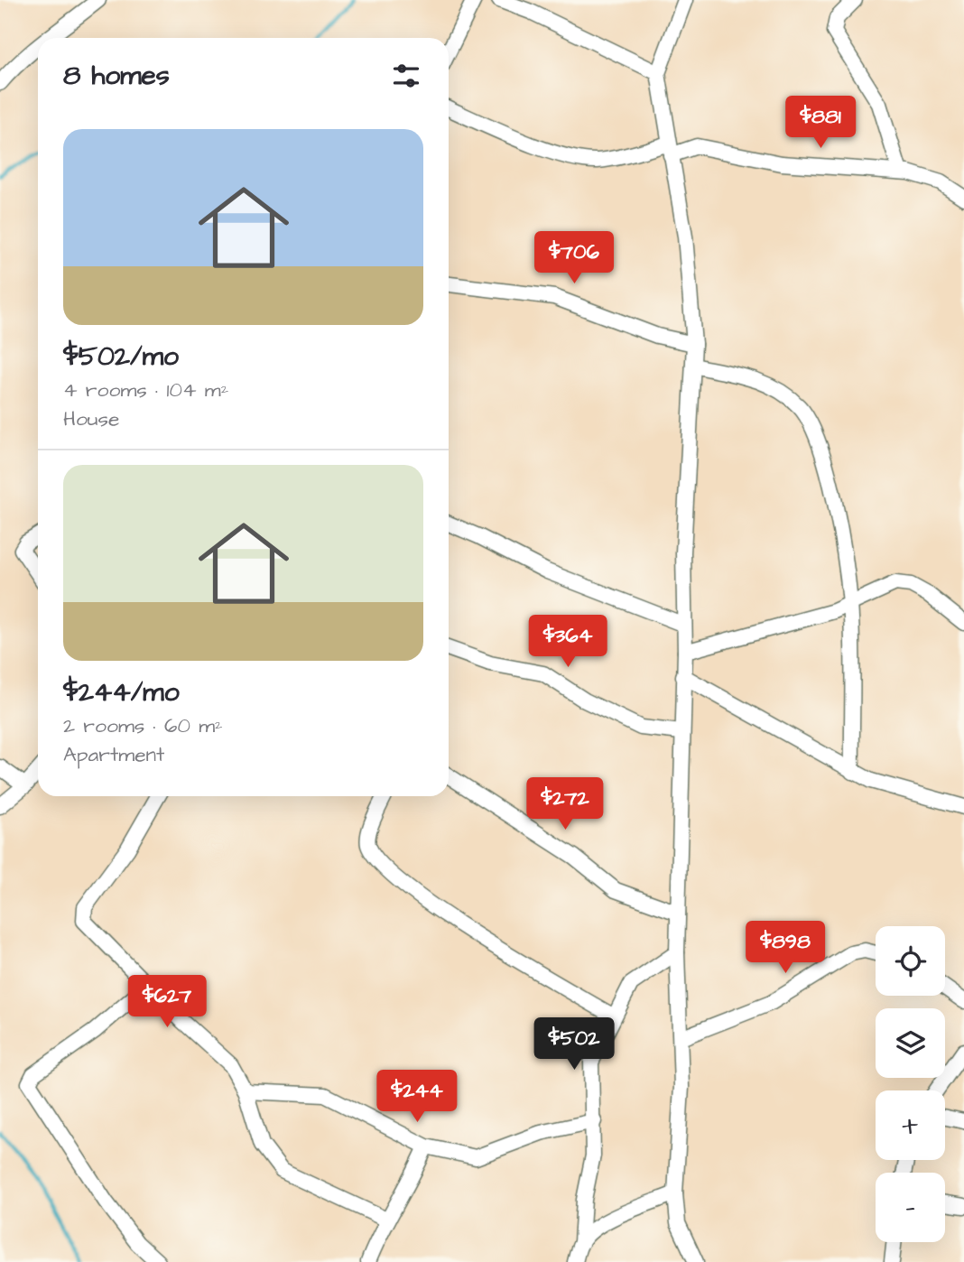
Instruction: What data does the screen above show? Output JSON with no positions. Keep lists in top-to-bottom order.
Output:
{
  "page": {
    "heading": "8 homes",
    "price": [
      "$881",
      "$706",
      "$364",
      "$272",
      "$898",
      "$627",
      "$502",
      "$244"
    ],
    "list": [
      {
        "name": "$502/mo",
        "note": "4 rooms · 104 m² · House"
      },
      {
        "name": "$244/mo",
        "note": "2 rooms · 60 m² · Apartment"
      }
    ],
    "map_buttons": ["+", "−"]
  }
}
